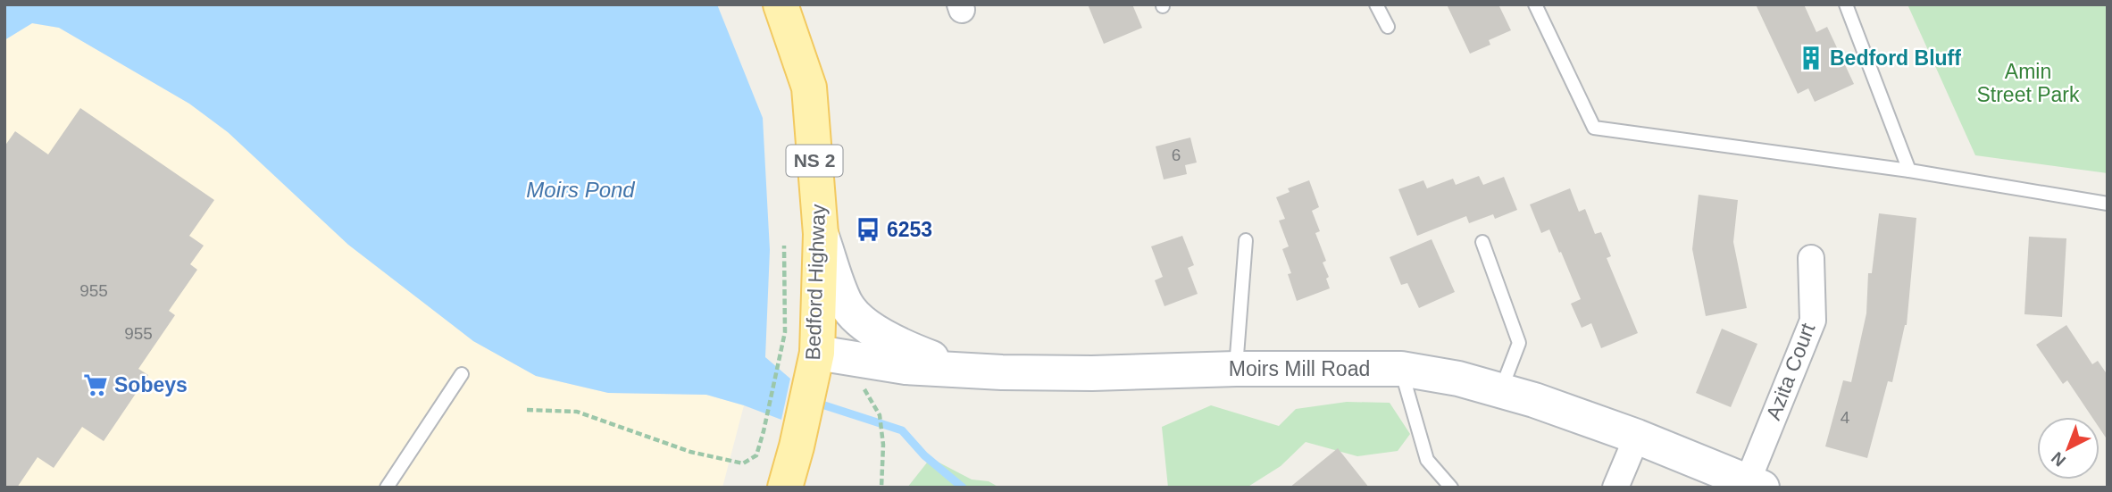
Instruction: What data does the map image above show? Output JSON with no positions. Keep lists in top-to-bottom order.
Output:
{
  "streets": {
    "main road": ["NS 2", "Bedford Highway"],
    "street": ["Moirs Mill Road", "Azita Court"]
  },
  "crossings": [
    ["Bedford Highway", "Moirs Mill Road"],
    ["Moirs Mill Road", "Azita Court"]
  ],
  "water": ["Moirs Pond"],
  "parks": ["Amin Street Park"],
  "places": {
    "building": ["Bedford Bluff"],
    "bus stop": ["6253"],
    "supermarket": ["Sobeys"]
  },
  "house_numbers": [
    "6",
    "955",
    "955",
    "4"
  ],
  "north": "bottom left"
}
